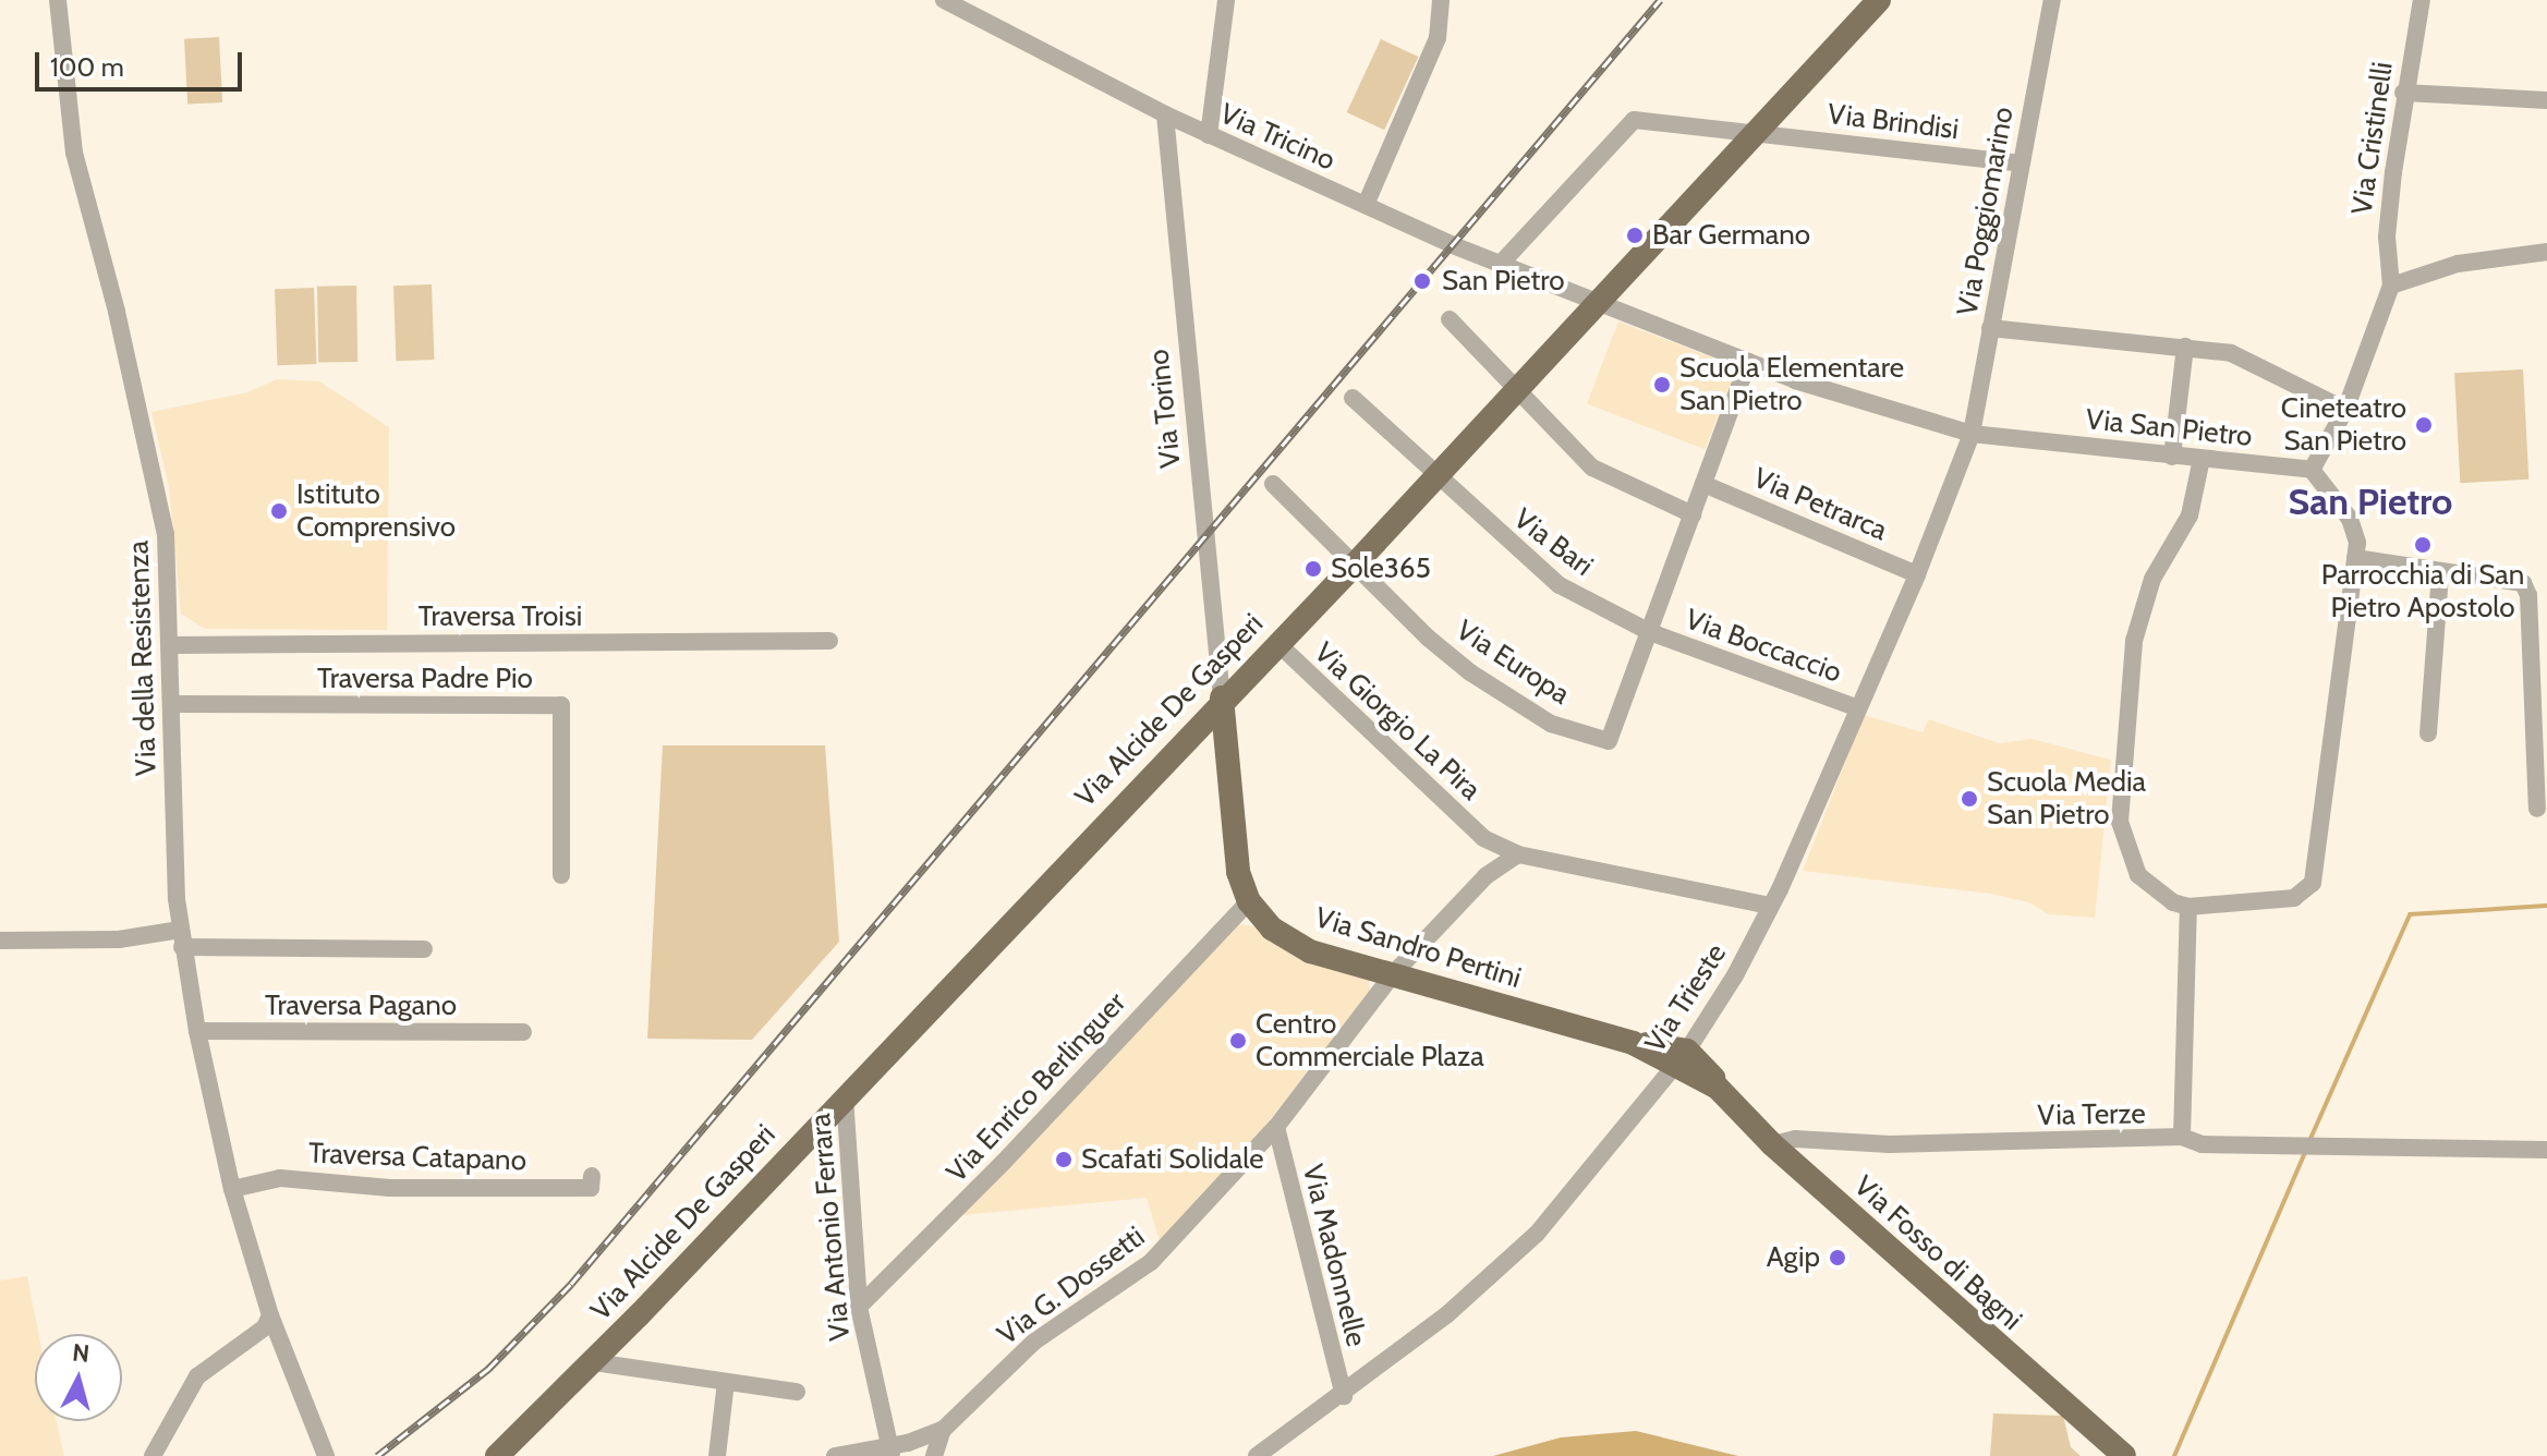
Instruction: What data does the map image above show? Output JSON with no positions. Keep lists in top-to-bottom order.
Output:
{
  "streets": {
    "main road": ["Via Alcide De Gasperi", "Via Sandro Pertini", "Via Fosso di Bagni"],
    "street": [
      "Via Brindisi",
      "Via Tricino",
      "Via Cristinelli",
      "Via Poggiomarino",
      "Via Torino",
      "Via San Pietro",
      "Via Petrarca",
      "Via Bari",
      "Traversa Troisi",
      "Via Boccaccio",
      "Via della Resistenza",
      "Via Europa",
      "Traversa Padre Pio",
      "Via Giorgio La Pira",
      "Via Trieste",
      "Traversa Pagano",
      "Via Enrico Berlinguer",
      "Via Terze",
      "Traversa Catapano",
      "Via Antonio Ferrara",
      "Via Madonnelle",
      "Via G. Dossetti"
    ]
  },
  "crossings": [
    ["Via Brindisi", "Via Tricino"],
    ["Via Brindisi", "Via Poggiomarino"],
    ["Via Brindisi", "Via Alcide De Gasperi"],
    ["Via Tricino", "Via Torino"],
    ["Via Tricino", "Via San Pietro"],
    ["Via Tricino", "Via Alcide De Gasperi"],
    ["Via Poggiomarino", "Via San Pietro"],
    ["Via Poggiomarino", "Via Trieste"],
    ["Via Torino", "Via Alcide De Gasperi"],
    ["Via Torino", "Via Sandro Pertini"],
    ["Via San Pietro", "Via Trieste"],
    ["Via Petrarca", "Via Trieste"],
    ["Via Bari", "Via Boccaccio"],
    ["Via Bari", "Via Europa"],
    ["Via Bari", "Via Alcide De Gasperi"],
    ["Traversa Troisi", "Via della Resistenza"],
    ["Via Boccaccio", "Via Europa"],
    ["Via Boccaccio", "Via Trieste"],
    ["Via della Resistenza", "Traversa Padre Pio"],
    ["Via della Resistenza", "Traversa Pagano"],
    ["Via della Resistenza", "Traversa Catapano"],
    ["Via Europa", "Via Alcide De Gasperi"],
    ["Via Alcide De Gasperi", "Via Giorgio La Pira"],
    ["Via Alcide De Gasperi", "Via Sandro Pertini"],
    ["Via Alcide De Gasperi", "Via Antonio Ferrara"],
    ["Via Giorgio La Pira", "Via Trieste"],
    ["Via Giorgio La Pira", "Via G. Dossetti"],
    ["Via Sandro Pertini", "Via Trieste"],
    ["Via Sandro Pertini", "Via Enrico Berlinguer"],
    ["Via Sandro Pertini", "Via Fosso di Bagni"],
    ["Via Sandro Pertini", "Via G. Dossetti"],
    ["Via Trieste", "Via Fosso di Bagni"],
    ["Via Trieste", "Via Madonnelle"],
    ["Via Enrico Berlinguer", "Via Antonio Ferrara"],
    ["Via Terze", "Via Fosso di Bagni"],
    ["Via Antonio Ferrara", "Via G. Dossetti"],
    ["Via Madonnelle", "Via G. Dossetti"]
  ],
  "districts": ["San Pietro"],
  "places": [
    "Bar Germano",
    "San Pietro",
    "Scuola Elementare San Pietro",
    "Cineteatro San Pietro",
    "Istituto Comprensivo",
    "Parrocchia di San Pietro Apostolo",
    "Sole365",
    "Scuola Media San Pietro",
    "Centro Commerciale Plaza",
    "Scafati Solidale",
    "Agip"
  ],
  "scale_bar": "100 m",
  "north": "top"
}
